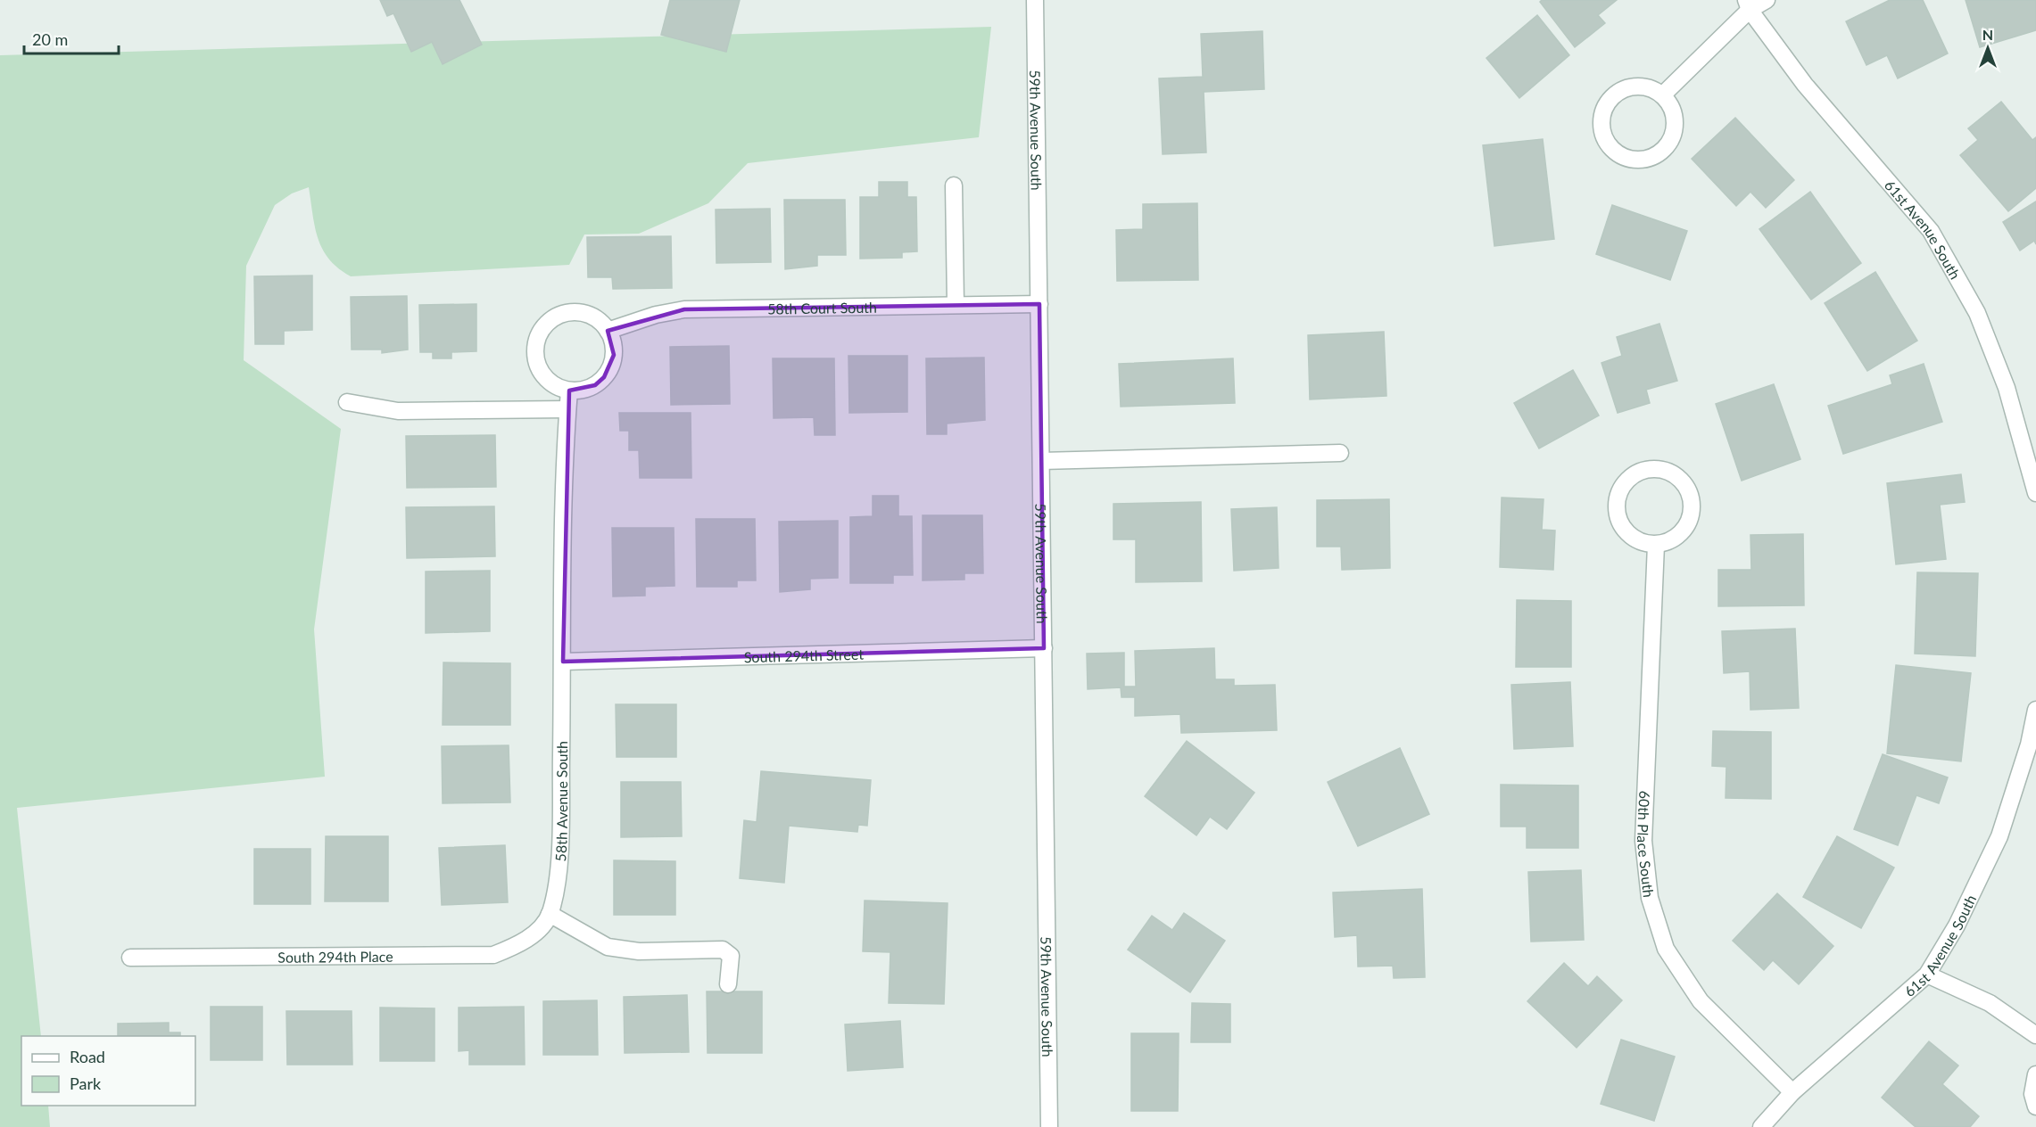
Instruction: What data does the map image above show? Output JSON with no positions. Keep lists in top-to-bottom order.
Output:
{
  "streets": {
    "street": [
      "59th Avenue South",
      "61st Avenue South",
      "58th Court South",
      "South 294th Street",
      "58th Avenue South",
      "60th Place South",
      "South 294th Place"
    ]
  },
  "crossings": [
    ["59th Avenue South", "58th Court South"],
    ["59th Avenue South", "South 294th Street"],
    ["61st Avenue South", "60th Place South"],
    ["South 294th Street", "58th Avenue South"],
    ["58th Avenue South", "South 294th Place"]
  ],
  "legend": ["Road", "Park"],
  "scale_bar": "20 m",
  "north": "top"
}
